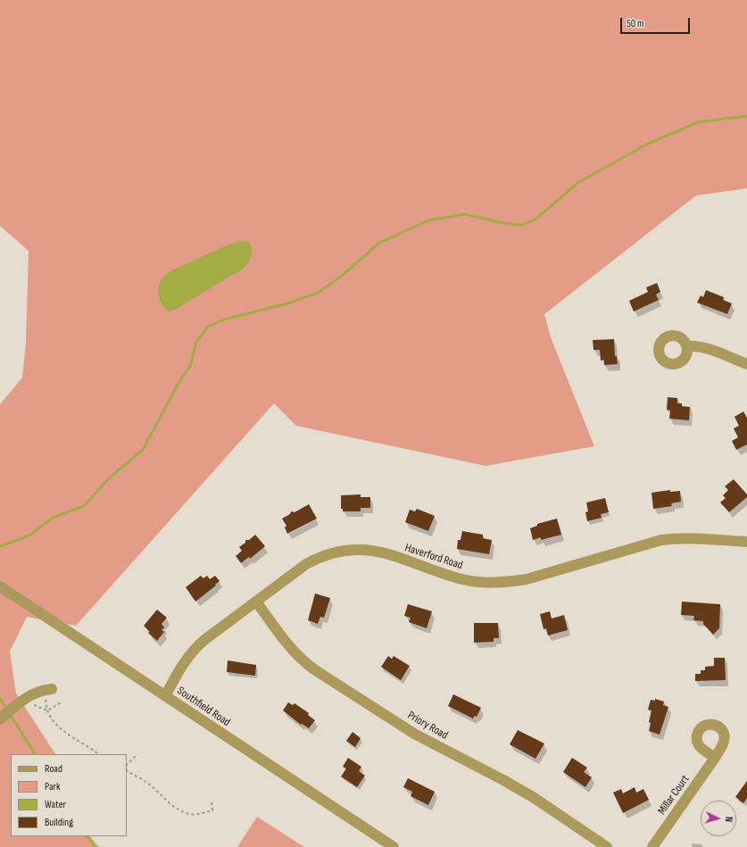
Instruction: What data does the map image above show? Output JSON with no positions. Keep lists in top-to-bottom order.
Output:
{
  "streets": {
    "street": [
      "Haverford Road",
      "Southfield Road",
      "Priory Road",
      "Millar Court"
    ]
  },
  "crossings": [
    ["Haverford Road", "Southfield Road"],
    ["Haverford Road", "Priory Road"]
  ],
  "legend": [
    "Road",
    "Park",
    "Water",
    "Building"
  ],
  "scale_bar": "50 m",
  "north": "right"
}
